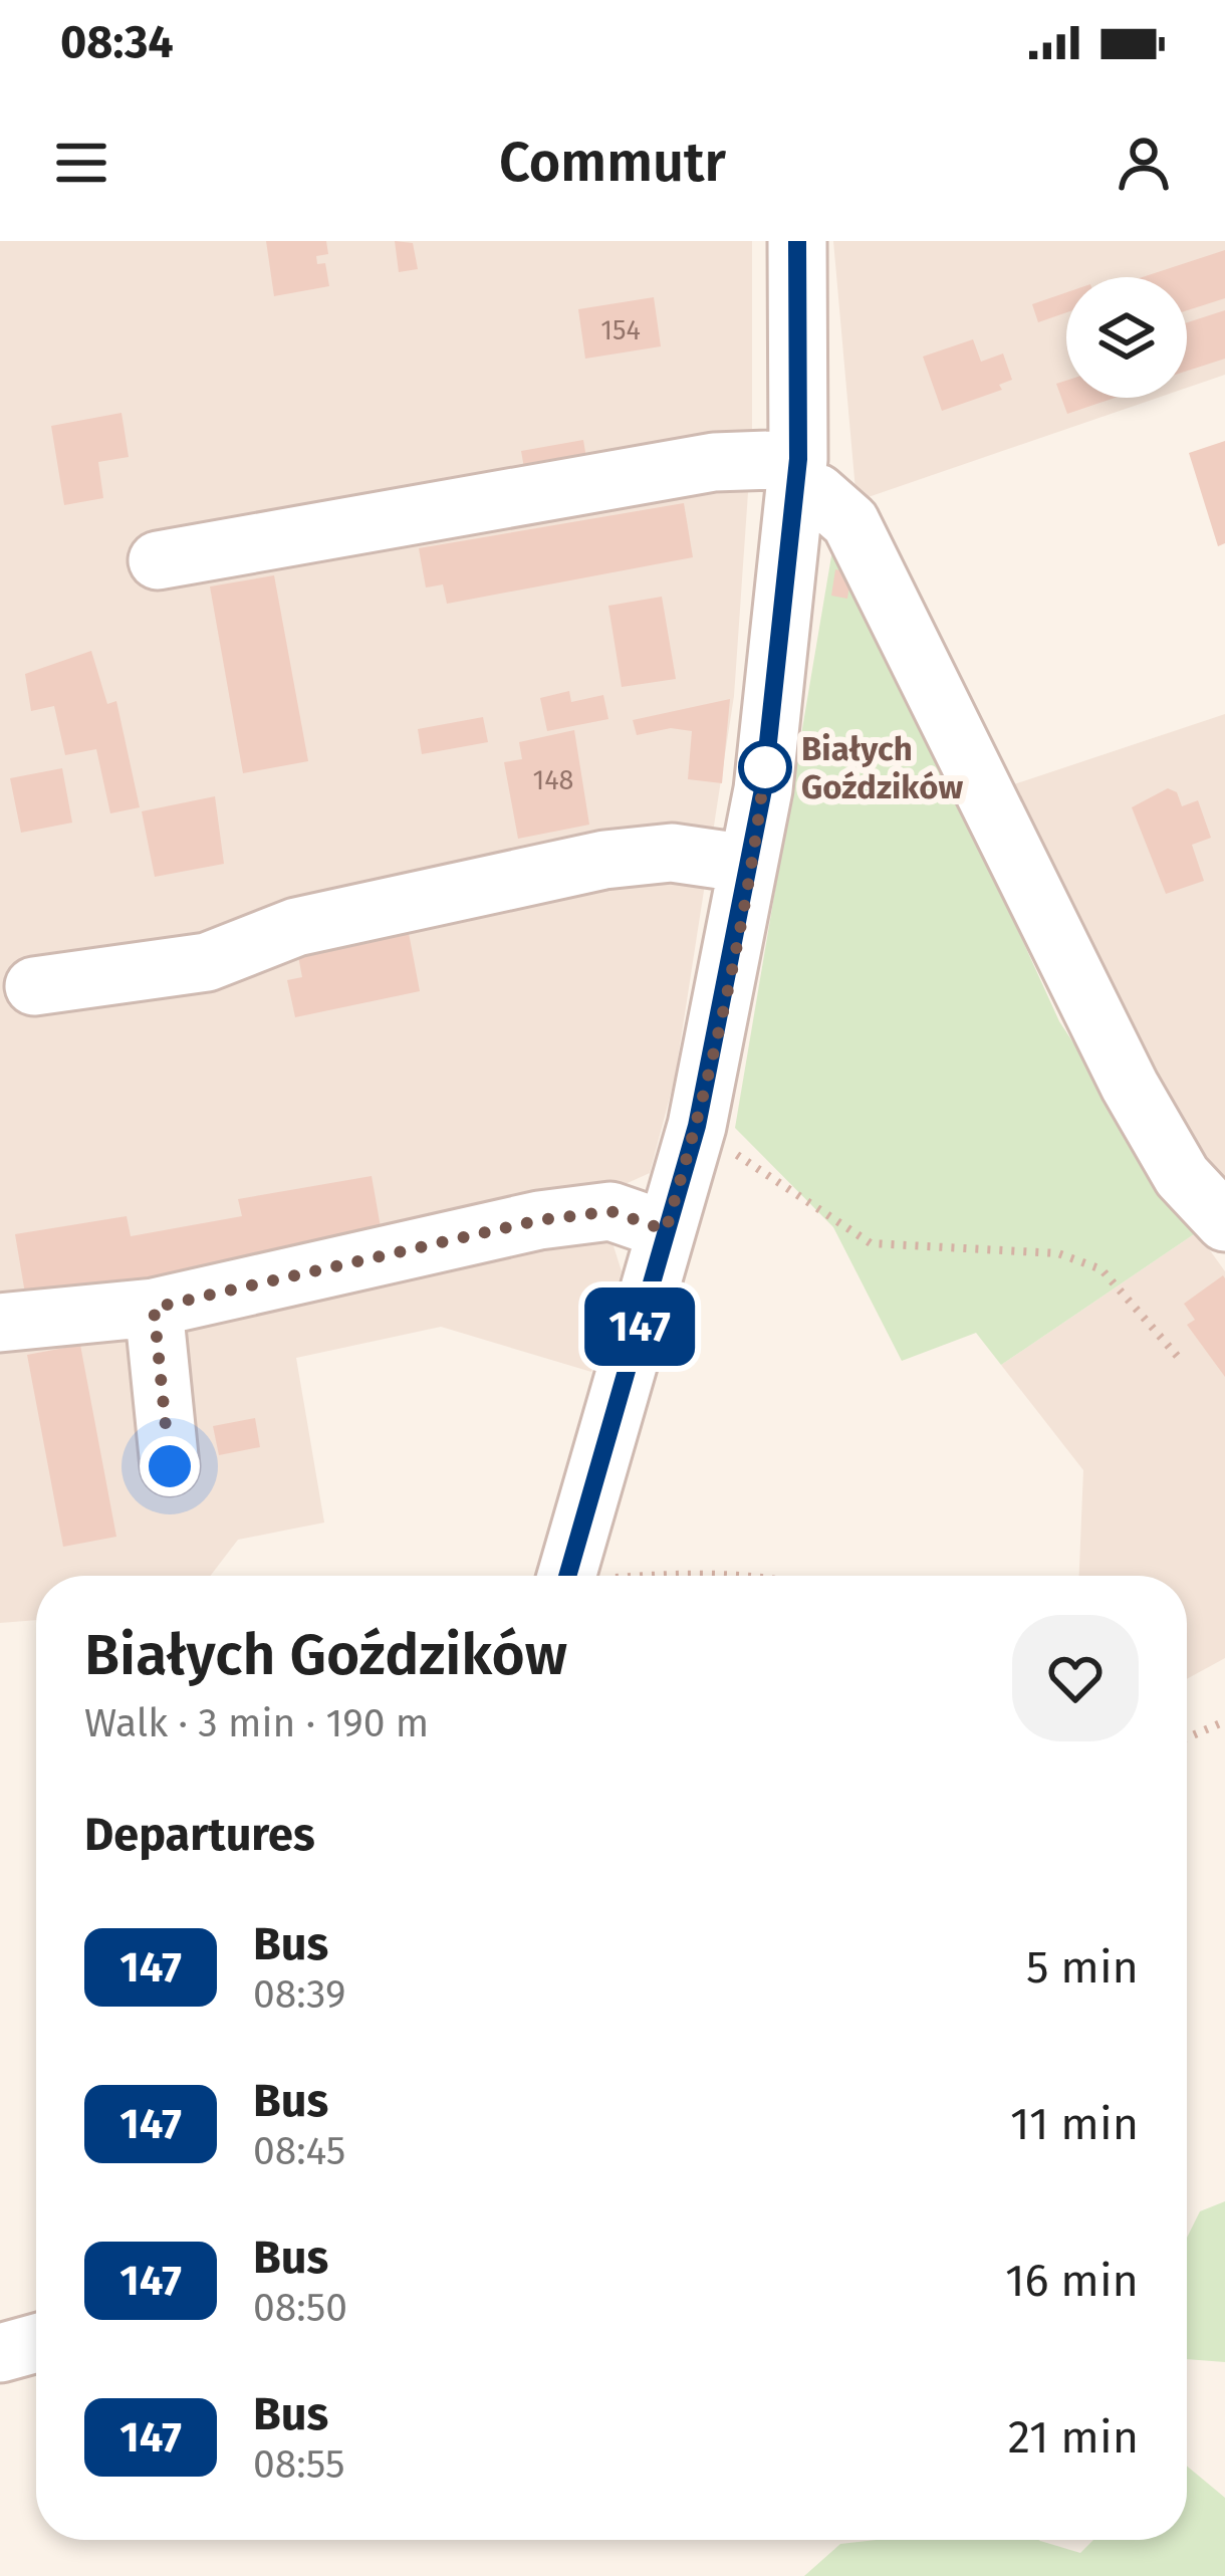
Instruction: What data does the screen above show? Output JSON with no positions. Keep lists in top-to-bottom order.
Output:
{
  "places": ["Białych Goździków"],
  "lines": ["bus line 147"],
  "house_numbers": ["154", "148"],
  "page": {
    "status": "08:34",
    "header": "Commutr",
    "on_map": "147",
    "heading": [
      ["Białych Goździków", "Walk · 3 min · 190 m"],
      "Departures"
    ],
    "list": [
      {
        "mark": "147",
        "name": "Bus",
        "note": "08:39",
        "value": "5 min"
      },
      {
        "mark": "147",
        "name": "Bus",
        "note": "08:45",
        "value": "11 min"
      },
      {
        "mark": "147",
        "name": "Bus",
        "note": "08:50",
        "value": "16 min"
      },
      {
        "mark": "147",
        "name": "Bus",
        "note": "08:55",
        "value": "21 min"
      }
    ]
  }
}
